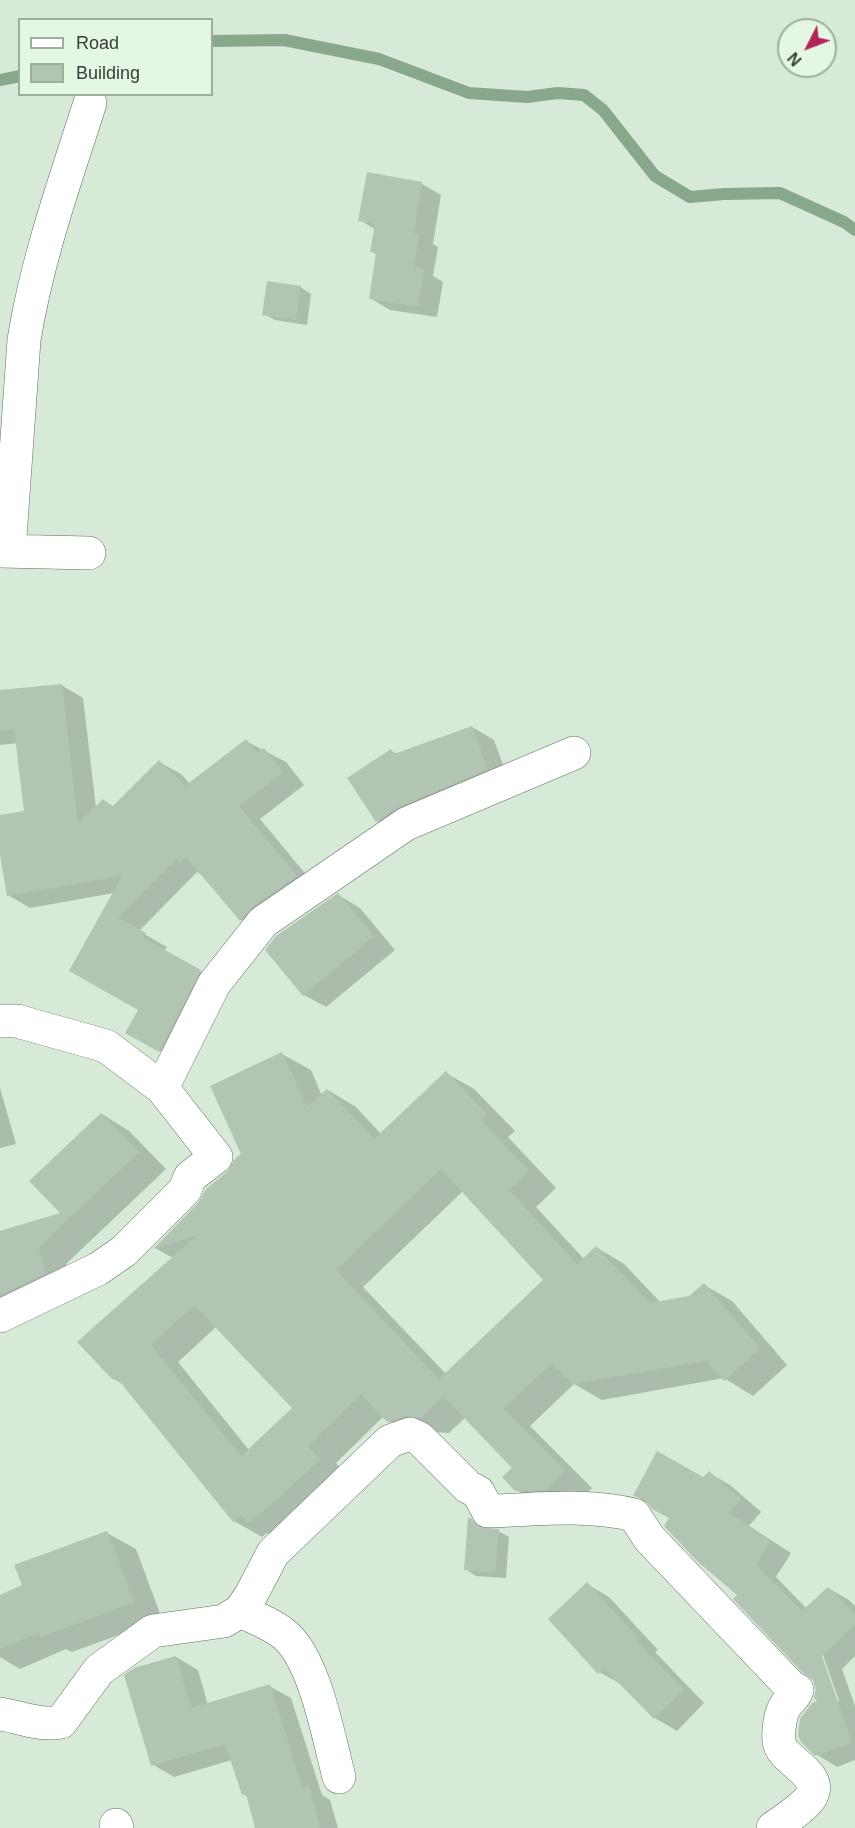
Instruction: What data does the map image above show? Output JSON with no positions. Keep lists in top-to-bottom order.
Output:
{
  "legend": ["Road", "Building"],
  "north": "bottom left"
}
